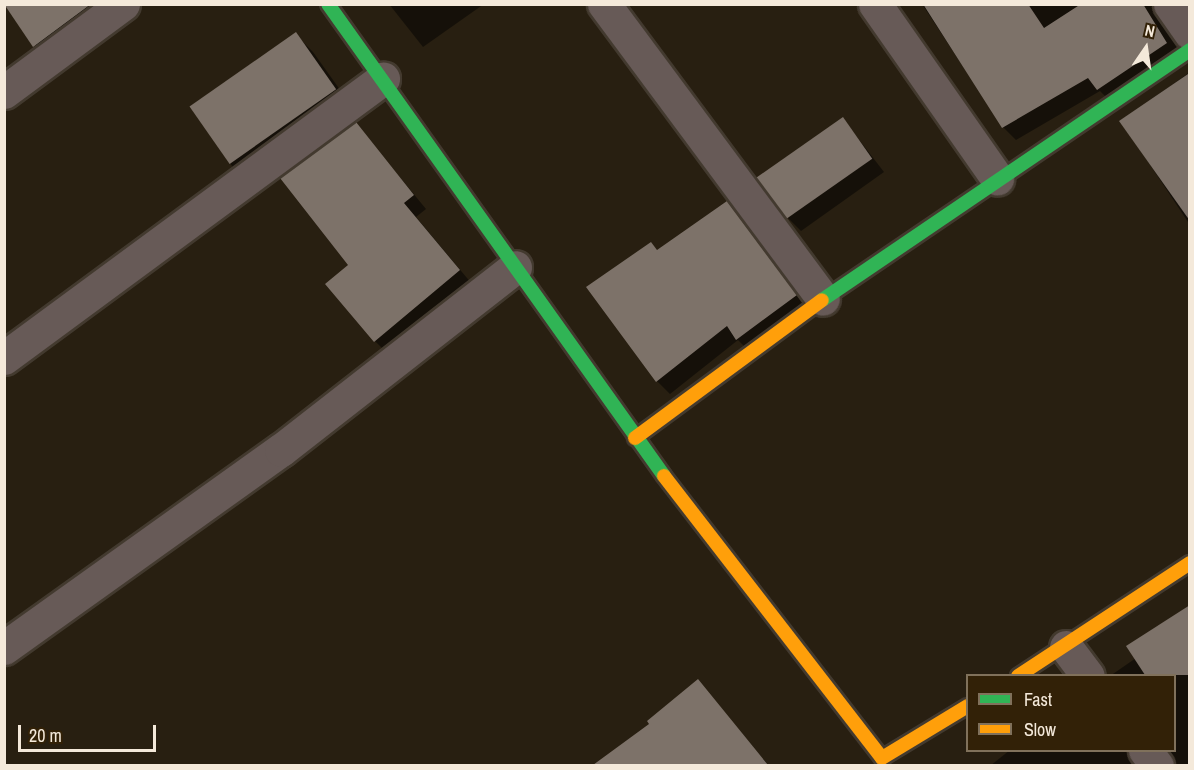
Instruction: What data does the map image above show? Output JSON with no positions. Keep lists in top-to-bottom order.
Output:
{
  "legend": ["Fast", "Slow"],
  "scale_bar": "20 m",
  "north": "top"
}
